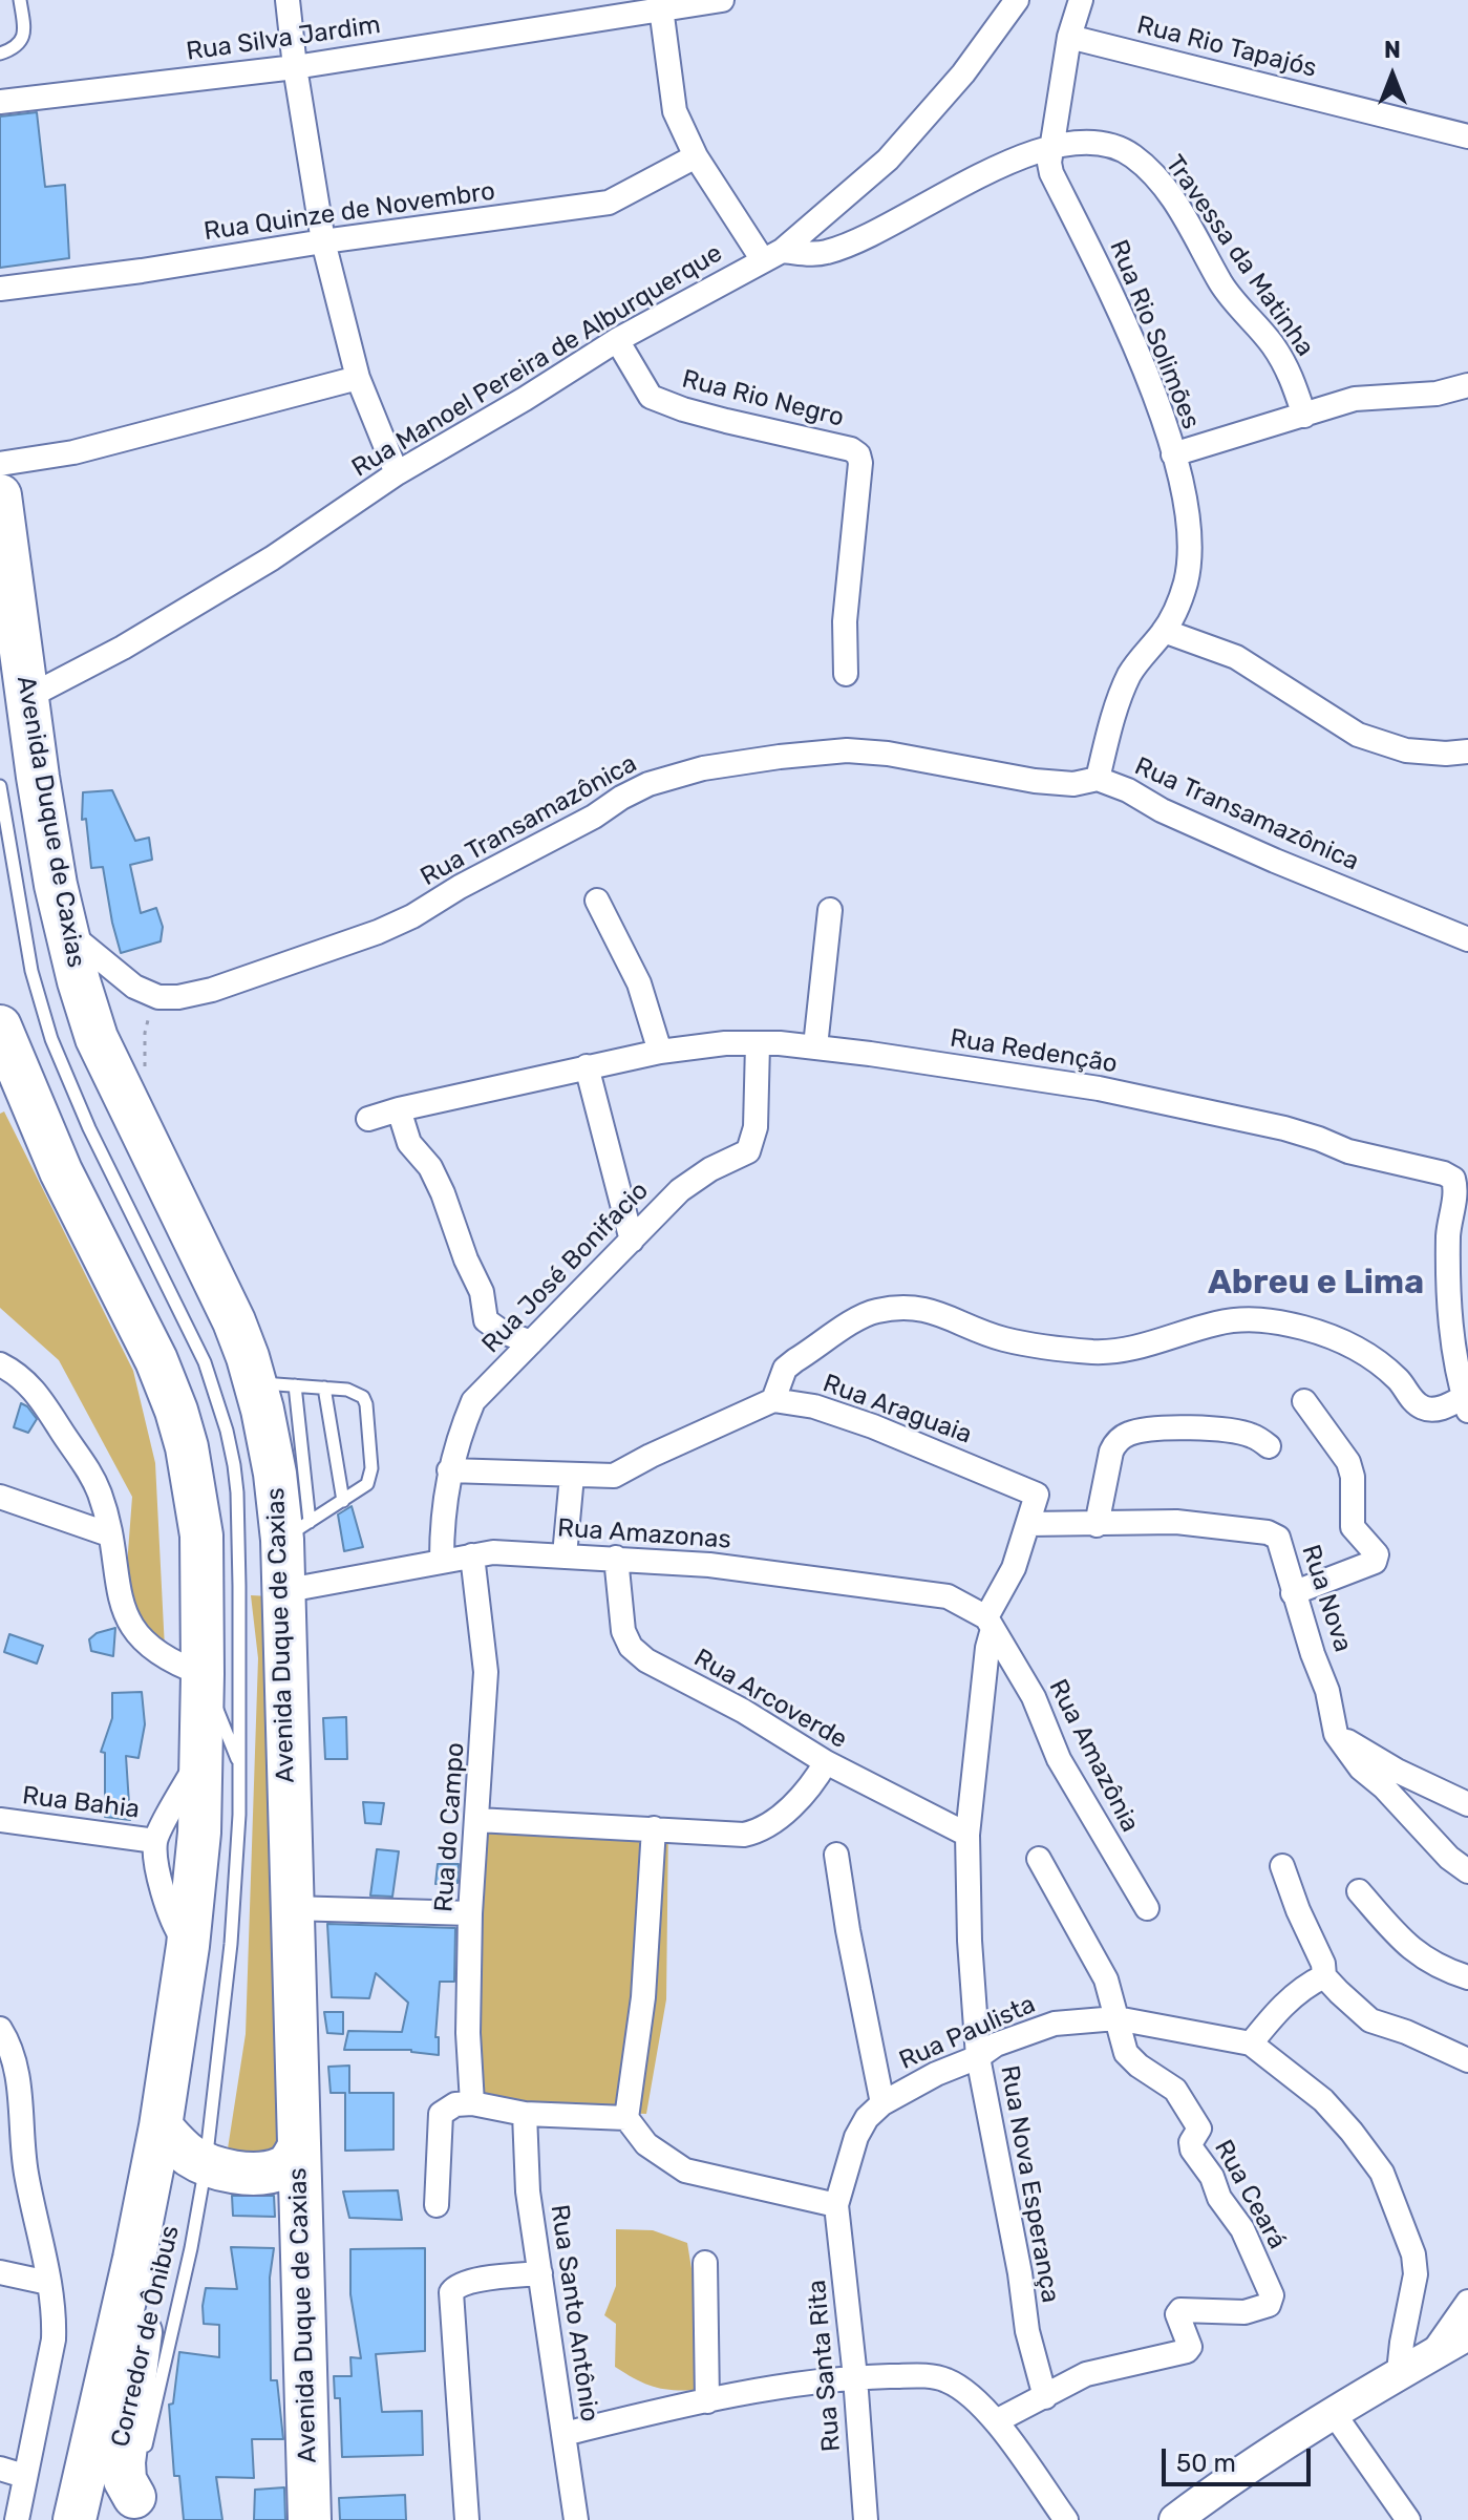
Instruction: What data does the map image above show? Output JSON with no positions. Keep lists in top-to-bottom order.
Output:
{
  "streets": {
    "highway": ["Avenida Duque de Caxias"],
    "street": [
      "Rua Silva Jardim",
      "Rua Rio Tapajós",
      "Rua Quinze de Novembro",
      "Travessa da Matinha",
      "Rua Rio Solimões",
      "Rua Manoel Pereira de Alburquerque",
      "Rua Rio Negro",
      "Rua Transamazônica",
      "Rua Redenção",
      "Rua José Bonifacio",
      "Rua Araguaia",
      "Rua Amazonas",
      "Rua Nova",
      "Rua Arcoverde",
      "Rua Amazônia",
      "Rua Bahia",
      "Rua do Campo",
      "Rua Paulista",
      "Rua Nova Esperança",
      "Rua Ceará",
      "Rua Santo Antônio",
      "Rua Santa Rita"
    ],
    "lane": ["Corredor de Ônibus"]
  },
  "crossings": [
    ["Rua Rio Tapajós", "Rua Rio Solimões"],
    ["Travessa da Matinha", "Rua Rio Solimões"],
    ["Travessa da Matinha", "Rua Manoel Pereira de Alburquerque"],
    ["Rua Rio Solimões", "Rua Transamazônica"],
    ["Rua Manoel Pereira de Alburquerque", "Rua Rio Negro"],
    ["Rua Manoel Pereira de Alburquerque", "Avenida Duque de Caxias"],
    ["Rua Transamazônica", "Avenida Duque de Caxias"],
    ["Avenida Duque de Caxias", "Rua Amazonas"],
    ["Rua Redenção", "Rua José Bonifacio"],
    ["Rua José Bonifacio", "Rua Amazonas"],
    ["Rua Araguaia", "Rua Nova Esperança"],
    ["Rua Amazonas", "Rua Arcoverde"],
    ["Rua Amazonas", "Rua Amazônia"],
    ["Rua Amazonas", "Rua do Campo"],
    ["Rua Amazonas", "Rua Nova Esperança"],
    ["Rua Nova", "Rua Nova Esperança"],
    ["Rua Arcoverde", "Rua Nova Esperança"],
    ["Rua Amazônia", "Rua Nova Esperança"],
    ["Rua Bahia", "Corredor de Ônibus"],
    ["Rua Paulista", "Rua Nova Esperança"],
    ["Rua Paulista", "Rua Ceará"],
    ["Rua Paulista", "Rua Santa Rita"],
    ["Rua Nova Esperança", "Rua Ceará"]
  ],
  "districts": ["Abreu e Lima"],
  "scale_bar": "50 m",
  "north": "top"
}
